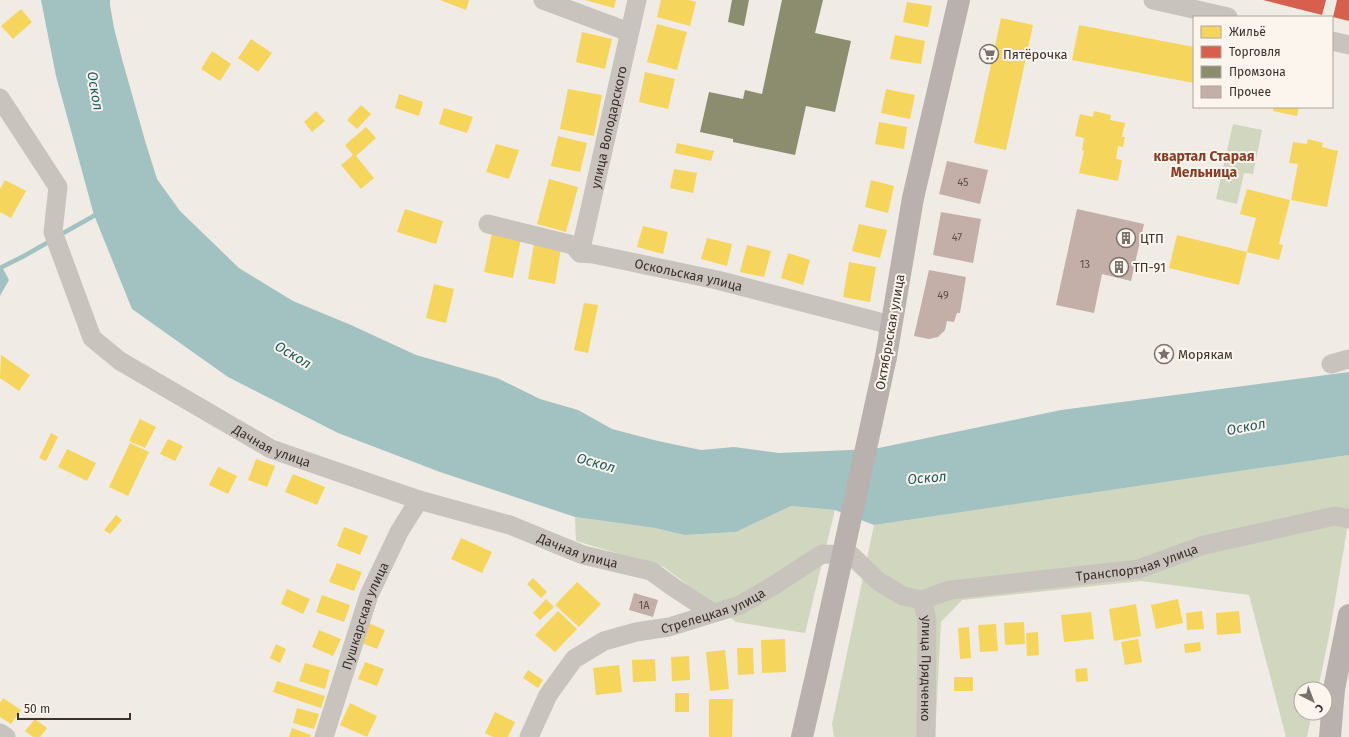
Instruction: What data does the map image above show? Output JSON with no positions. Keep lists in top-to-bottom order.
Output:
{
  "streets": {
    "main road": ["Октябрьская улица"],
    "street": [
      "улица Володарского",
      "Оскольская улица",
      "Дачная улица",
      "Транспортная улица",
      "Стрелецкая улица",
      "Пушкарская улица",
      "улица Прядченко"
    ]
  },
  "crossings": [
    ["улица Володарского", "Оскольская улица"],
    ["Оскольская улица", "Октябрьская улица"],
    ["Дачная улица", "Стрелецкая улица"],
    ["Дачная улица", "Пушкарская улица"],
    ["Транспортная улица", "Стрелецкая улица"],
    ["Транспортная улица", "улица Прядченко"],
    ["Стрелецкая улица", "улица Прядченко"]
  ],
  "districts": ["квартал Старая Мельница"],
  "water": ["Оскол"],
  "places": {
    "supermarket": ["Пятёрочка"],
    "building": ["ЦТП", "ТП-91"],
    "place": ["Морякам"]
  },
  "house_numbers": [
    "45",
    "47",
    "13",
    "49",
    "1А"
  ],
  "legend": [
    "Жильё",
    "Торговля",
    "Промзона",
    "Прочее"
  ],
  "scale_bar": "50 m",
  "north": "bottom right"
}
